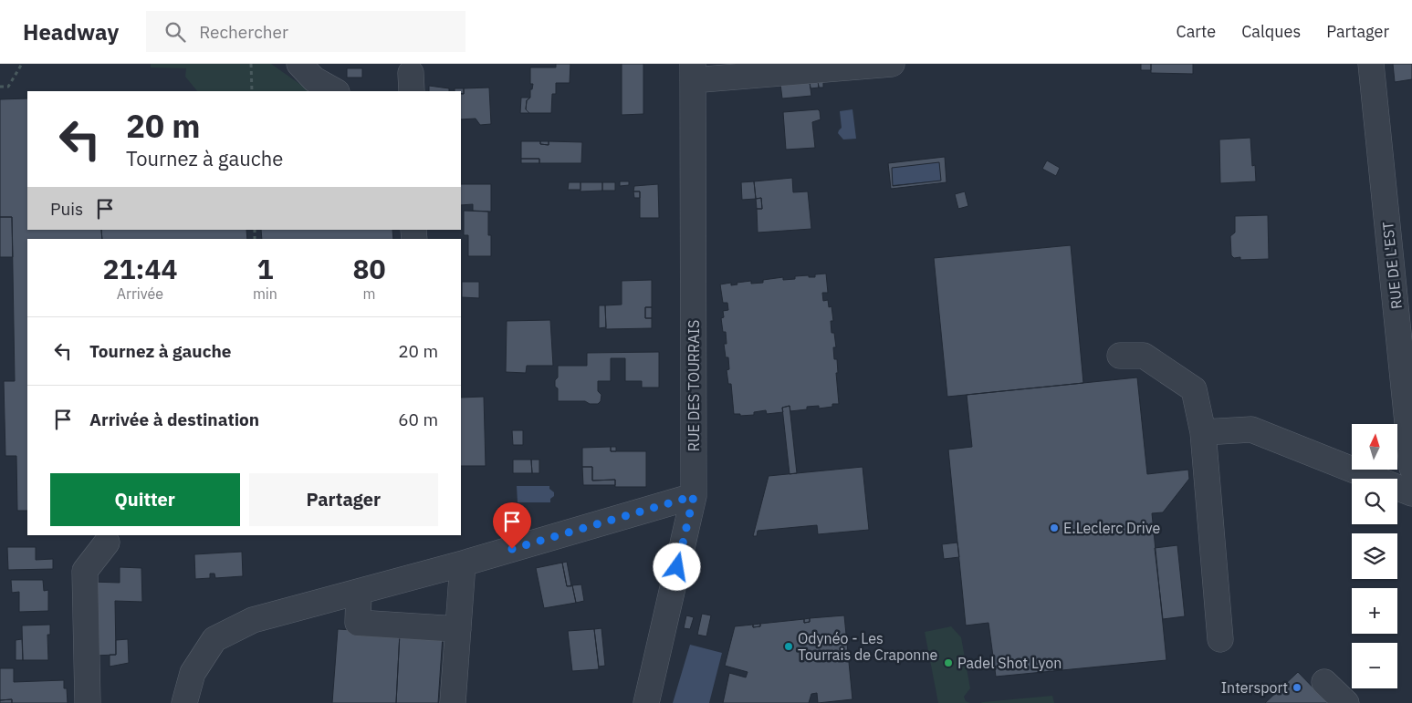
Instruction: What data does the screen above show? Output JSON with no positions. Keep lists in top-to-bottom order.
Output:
{
  "streets": {
    "street": ["RUE DE L'EST", "RUE DES TOURRAIS"]
  },
  "places": [
    "E.Leclerc Drive",
    "Odynéo - Les Tourrais de Craponne",
    "Padel Shot Lyon",
    "Intersport"
  ],
  "north": "top",
  "page": {
    "header": "Headway",
    "search": "Rechercher",
    "nav": ["Carte", "Calques", "Partager"],
    "turn": ["20 m", "Tournez à gauche"],
    "then": "Puis",
    "eta": [
      "21:44",
      "Arrivée",
      "1",
      "min",
      "80",
      "m"
    ],
    "list": [
      {
        "name": "Tournez à gauche",
        "value": "20 m"
      },
      {
        "name": "Arrivée à destination",
        "value": "60 m"
      }
    ],
    "map_buttons": ["+", "−"],
    "buttons": ["Quitter", "Partager"]
  }
}
